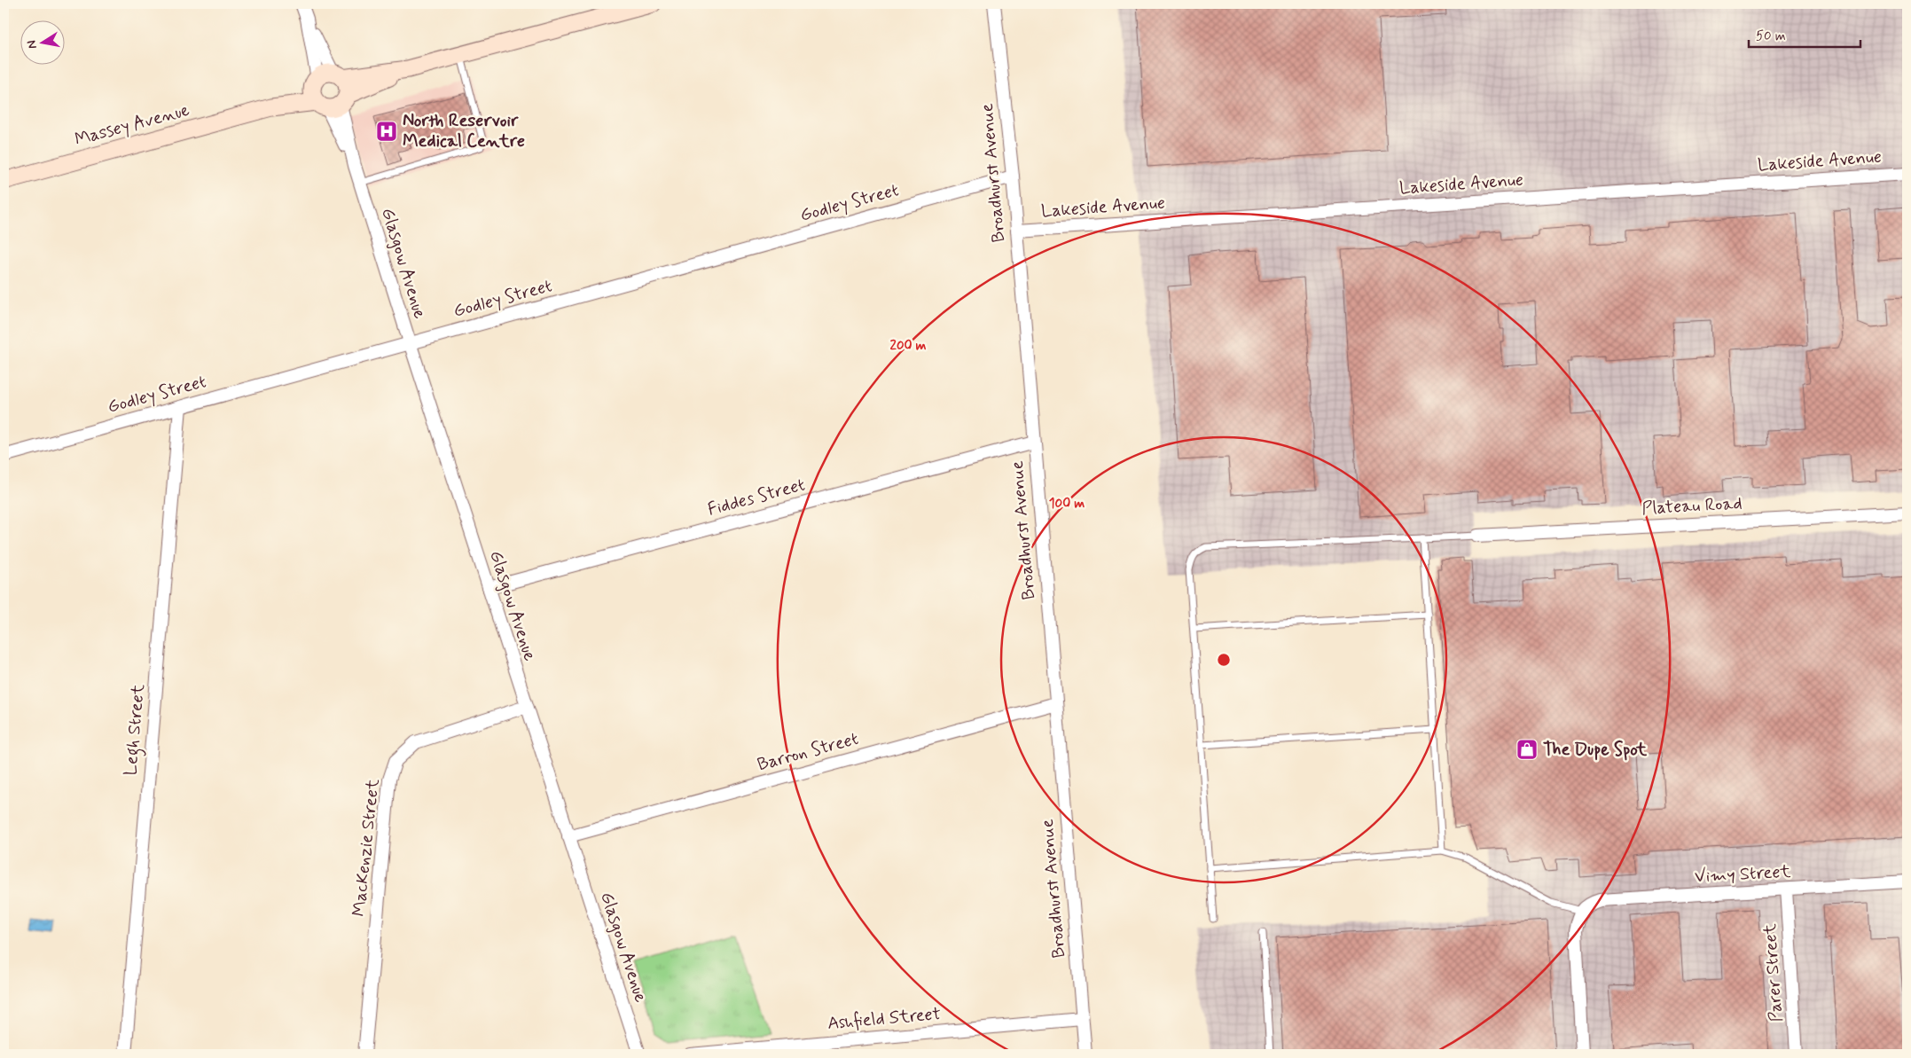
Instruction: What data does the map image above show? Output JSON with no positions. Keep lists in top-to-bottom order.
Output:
{
  "streets": {
    "street": [
      "Massey Avenue",
      "Lakeside Avenue",
      "Broadhurst Avenue",
      "Godley Street",
      "Glasgow Avenue",
      "Fiddes Street",
      "Plateau Road",
      "Legh Street",
      "Barron Street",
      "MacKenzie Street",
      "Vimy Street",
      "Parer Street",
      "Ashfield Street"
    ]
  },
  "crossings": [
    ["Massey Avenue", "Glasgow Avenue"],
    ["Lakeside Avenue", "Broadhurst Avenue"],
    ["Broadhurst Avenue", "Godley Street"],
    ["Broadhurst Avenue", "Fiddes Street"],
    ["Broadhurst Avenue", "Barron Street"],
    ["Broadhurst Avenue", "Ashfield Street"],
    ["Godley Street", "Glasgow Avenue"],
    ["Godley Street", "Legh Street"],
    ["Glasgow Avenue", "Fiddes Street"],
    ["Glasgow Avenue", "Barron Street"],
    ["Glasgow Avenue", "MacKenzie Street"],
    ["Vimy Street", "Parer Street"]
  ],
  "places": {
    "hospital": ["North Reservoir Medical Centre"],
    "shop": ["The Dupe Spot"]
  },
  "scale_bar": "50 m",
  "north": "left",
  "rings": ["200 m", "100 m"]
}
